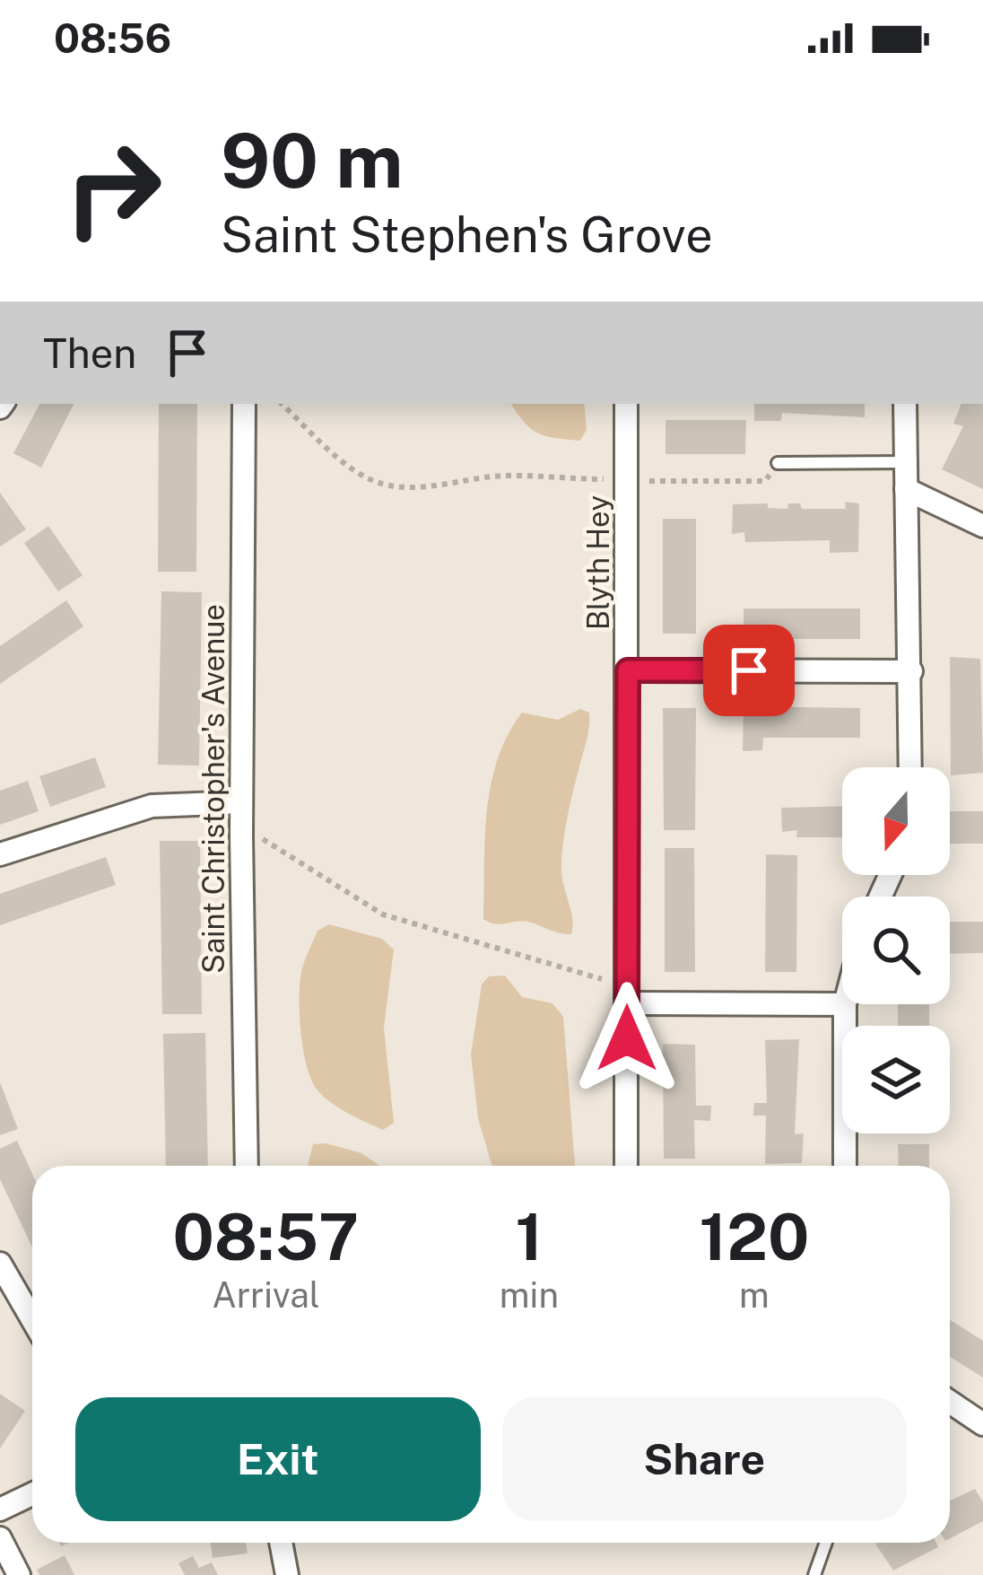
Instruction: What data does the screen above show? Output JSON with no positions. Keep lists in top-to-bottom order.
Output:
{
  "streets": {
    "street": ["Blyth Hey", "Saint Christopher's Avenue"]
  },
  "north": "bottom",
  "page": {
    "status": "08:56",
    "turn": ["90 m", "Saint Stephen's Grove"],
    "then": "Then",
    "eta": [
      "08:57",
      "Arrival",
      "1",
      "min",
      "120",
      "m"
    ],
    "buttons": ["Exit", "Share"]
  }
}
